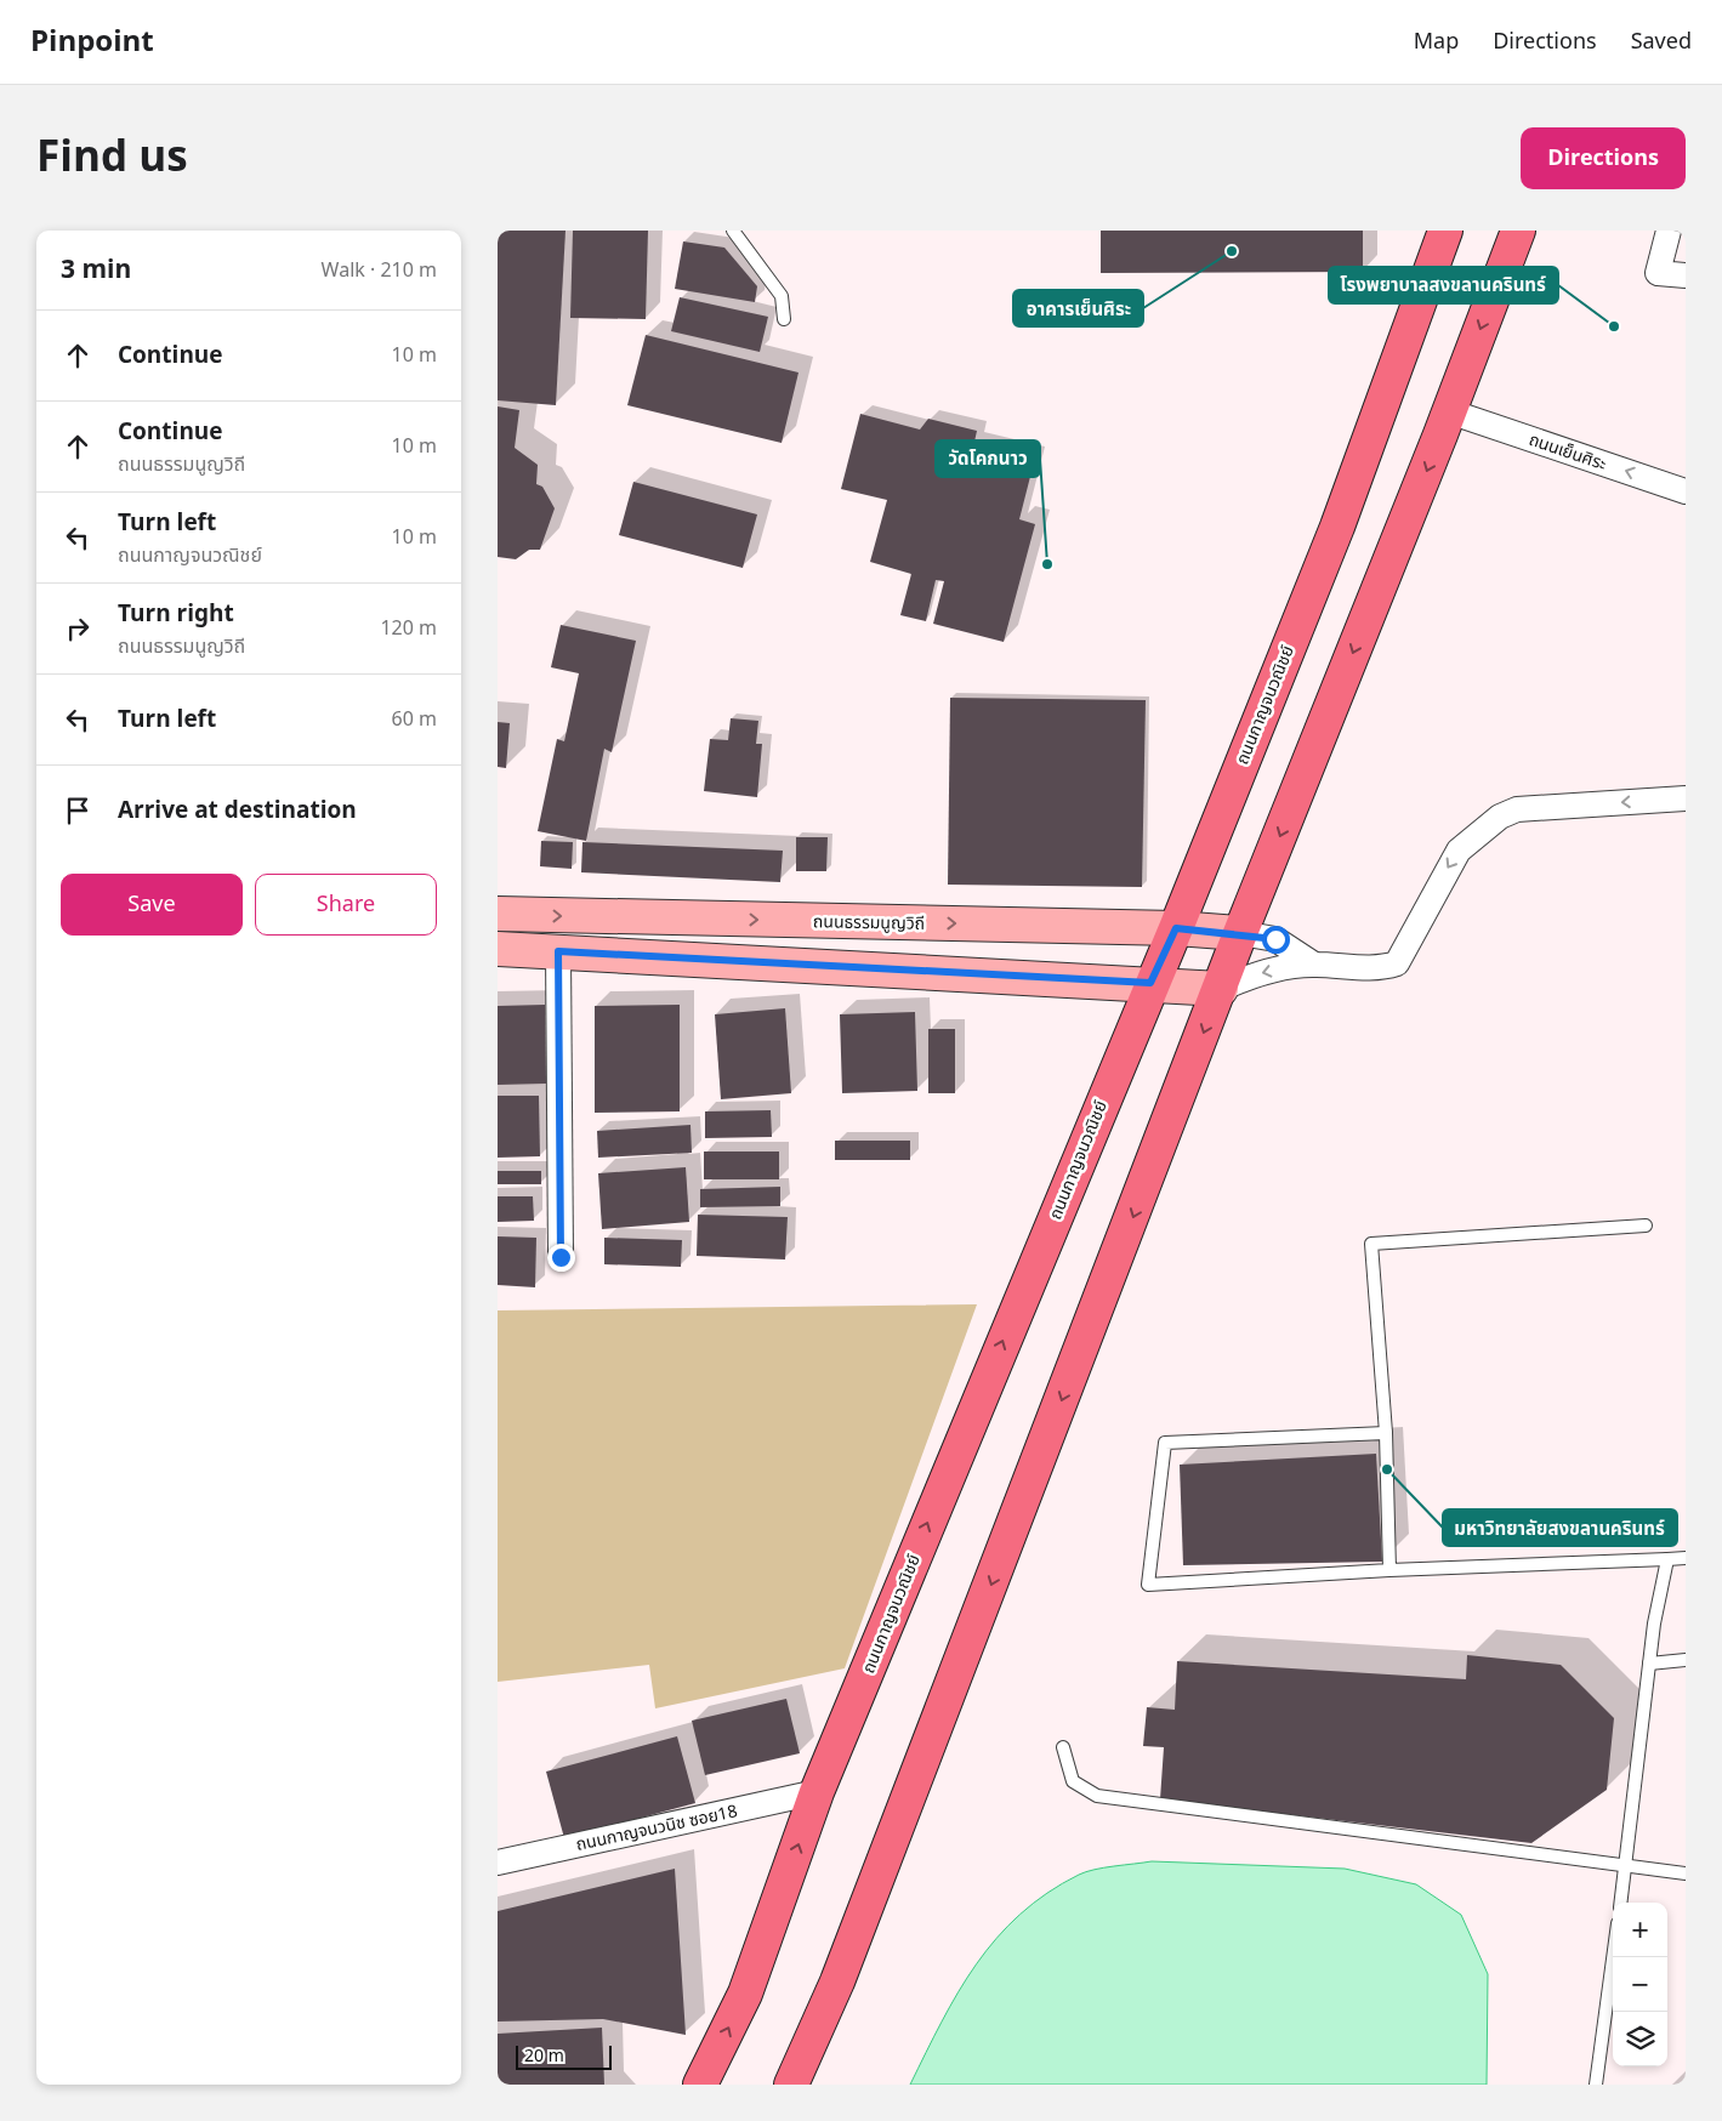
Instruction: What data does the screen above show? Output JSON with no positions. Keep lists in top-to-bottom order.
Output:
{
  "streets": {
    "main road": ["ถนนกาญจนวณิชย์"],
    "street": ["ถนนเย็นศิระ", "ถนนธรรมนูญวิถี", "ถนนกาญจนวนิช ซอย18"]
  },
  "crossings": [
    ["ถนนกาญจนวณิชย์", "ถนนธรรมนูญวิถี"],
    ["ถนนกาญจนวณิชย์", "ถนนกาญจนวนิช ซอย18"]
  ],
  "one_way": ["ถนนเย็นศิระ"],
  "places": [
    "อาคารเย็นศิระ",
    "โรงพยาบาลสงขลานครินทร์",
    "วัดโคกนาว",
    "มหาวิทยาลัยสงขลานครินทร์"
  ],
  "scale_bar": "20 m",
  "page": {
    "header": "Pinpoint",
    "nav": ["Map", "Directions", "Saved"],
    "title": "Find us",
    "buttons": [
      "Directions",
      ["Save", "Share"]
    ],
    "heading": ["3 min", "Walk · 210 m"],
    "list": [
      ["Continue", "10 m"],
      ["Continue", "ถนนธรรมนูญวิถี", "10 m"],
      ["Turn left", "ถนนกาญจนวณิชย์", "10 m"],
      ["Turn right", "ถนนธรรมนูญวิถี", "120 m"],
      ["Turn left", "60 m"],
      "Arrive at destination"
    ],
    "map_buttons": ["+", "−"],
    "scale": "20 m"
  }
}
